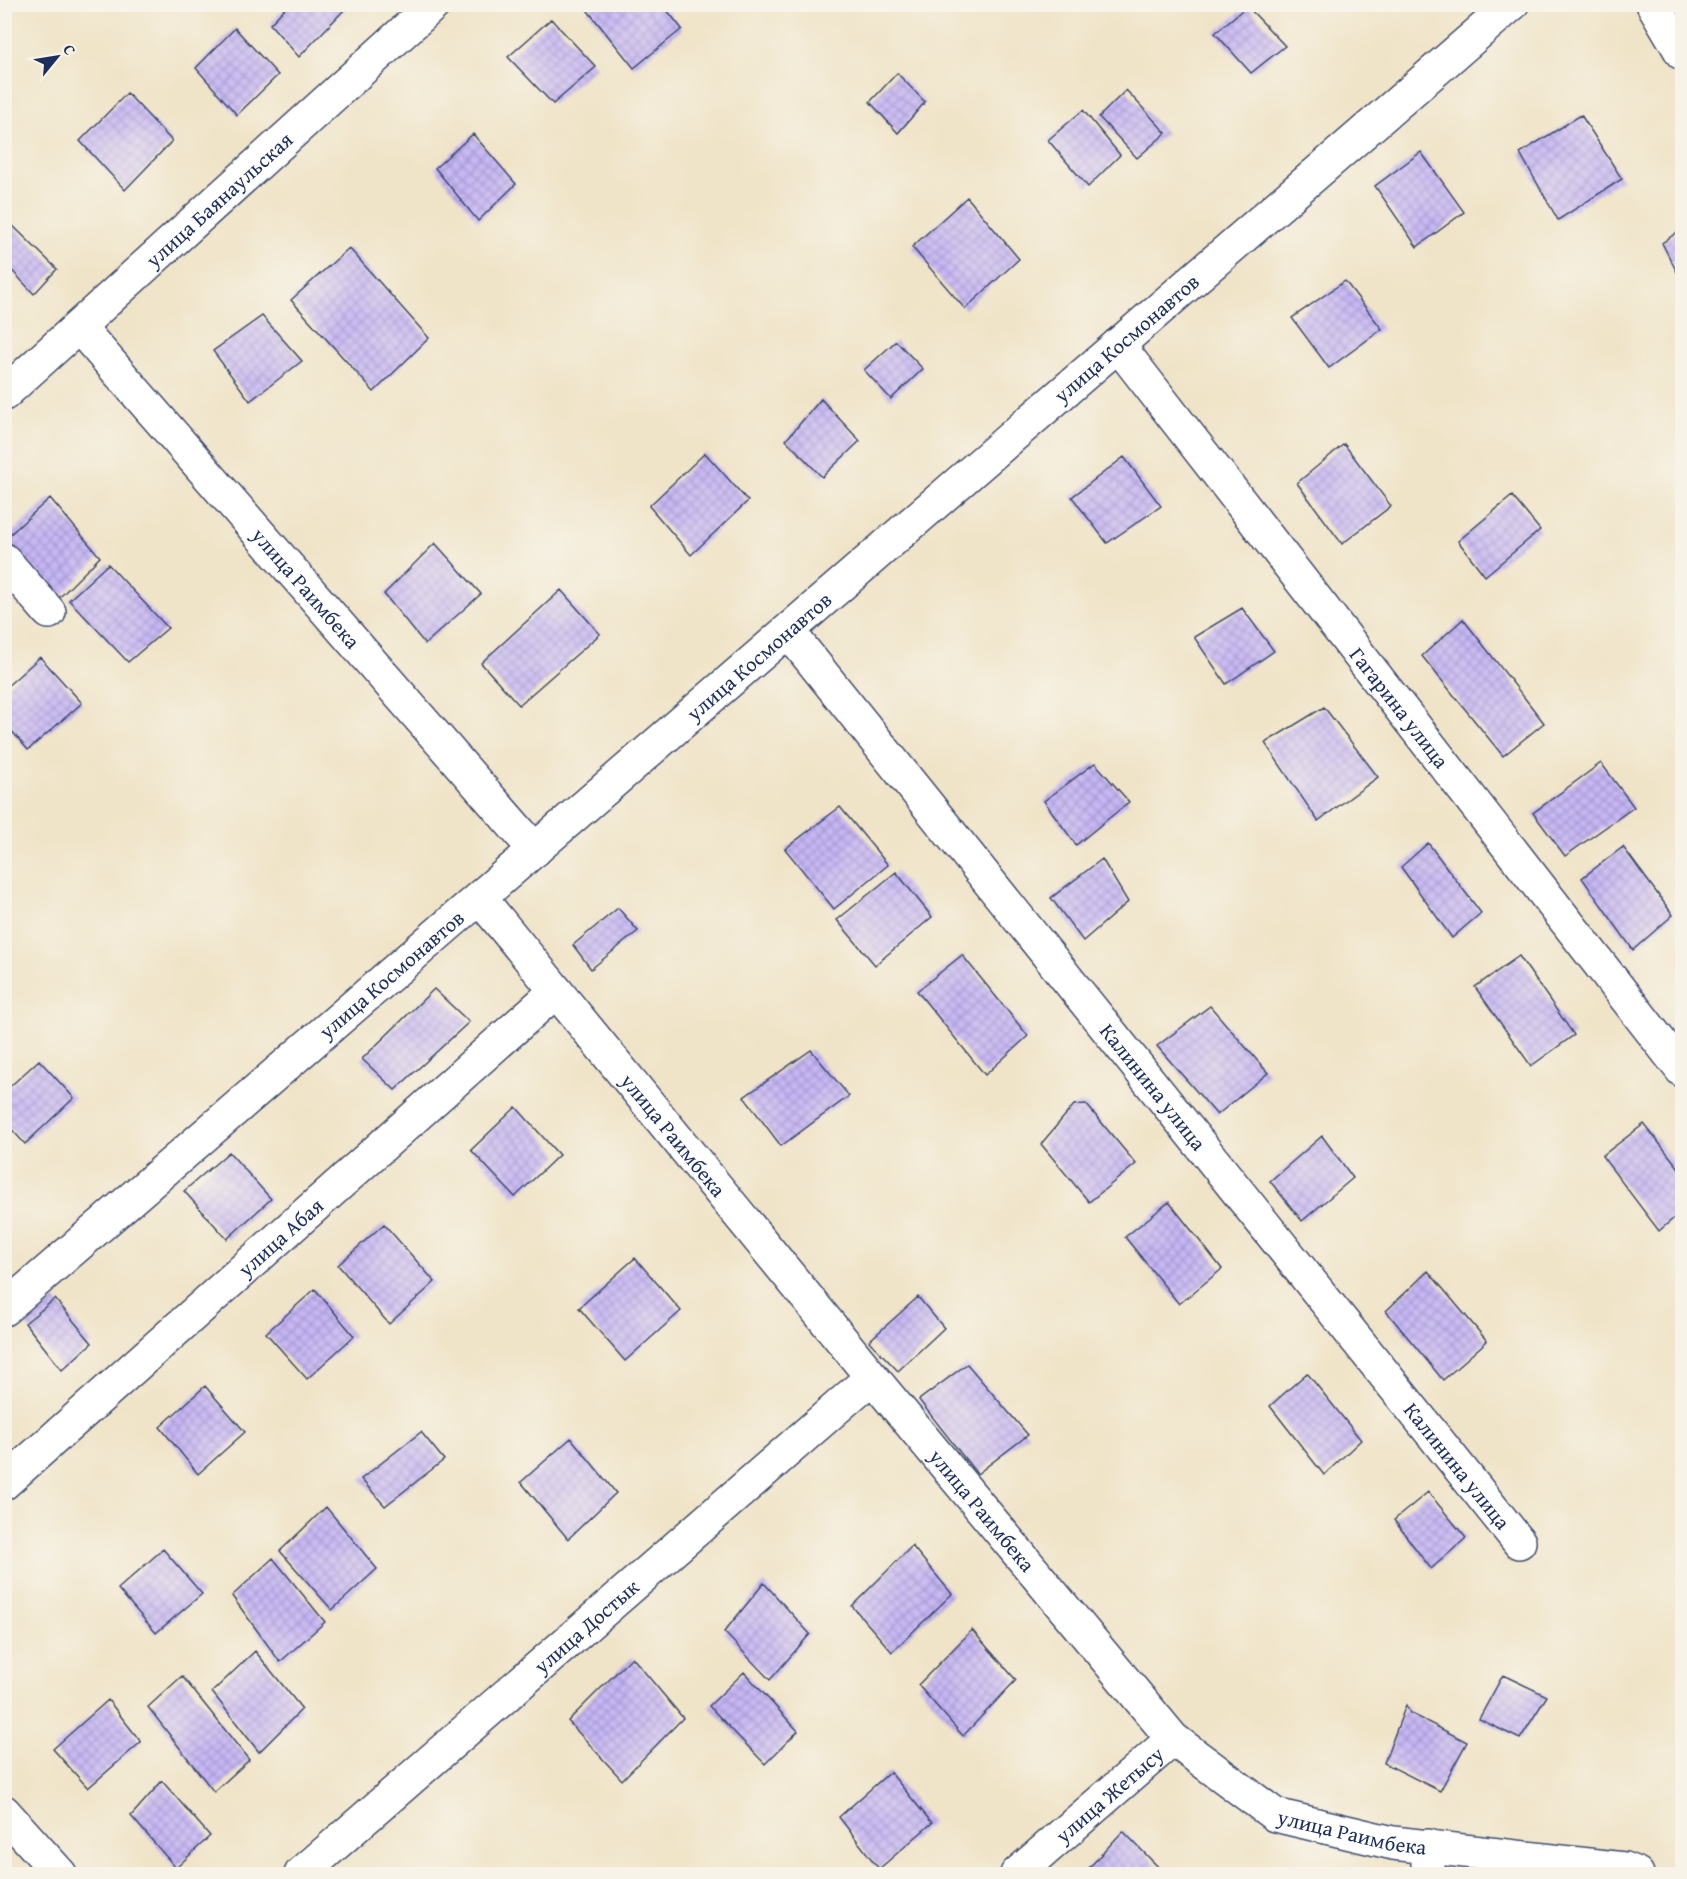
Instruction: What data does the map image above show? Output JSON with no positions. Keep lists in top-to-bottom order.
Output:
{
  "streets": {
    "street": [
      "улица Баянаульская",
      "улица Космонавтов",
      "улица Раимбека",
      "Гагарина улица",
      "Калинина улица",
      "улица Абая",
      "улица Достык",
      "улица Жетысу"
    ]
  },
  "crossings": [
    ["улица Баянаульская", "улица Раимбека"],
    ["улица Космонавтов", "улица Раимбека"],
    ["улица Космонавтов", "Гагарина улица"],
    ["улица Космонавтов", "Калинина улица"],
    ["улица Раимбека", "улица Абая"],
    ["улица Раимбека", "улица Достык"],
    ["улица Раимбека", "улица Жетысу"]
  ],
  "north": "top right"
}
